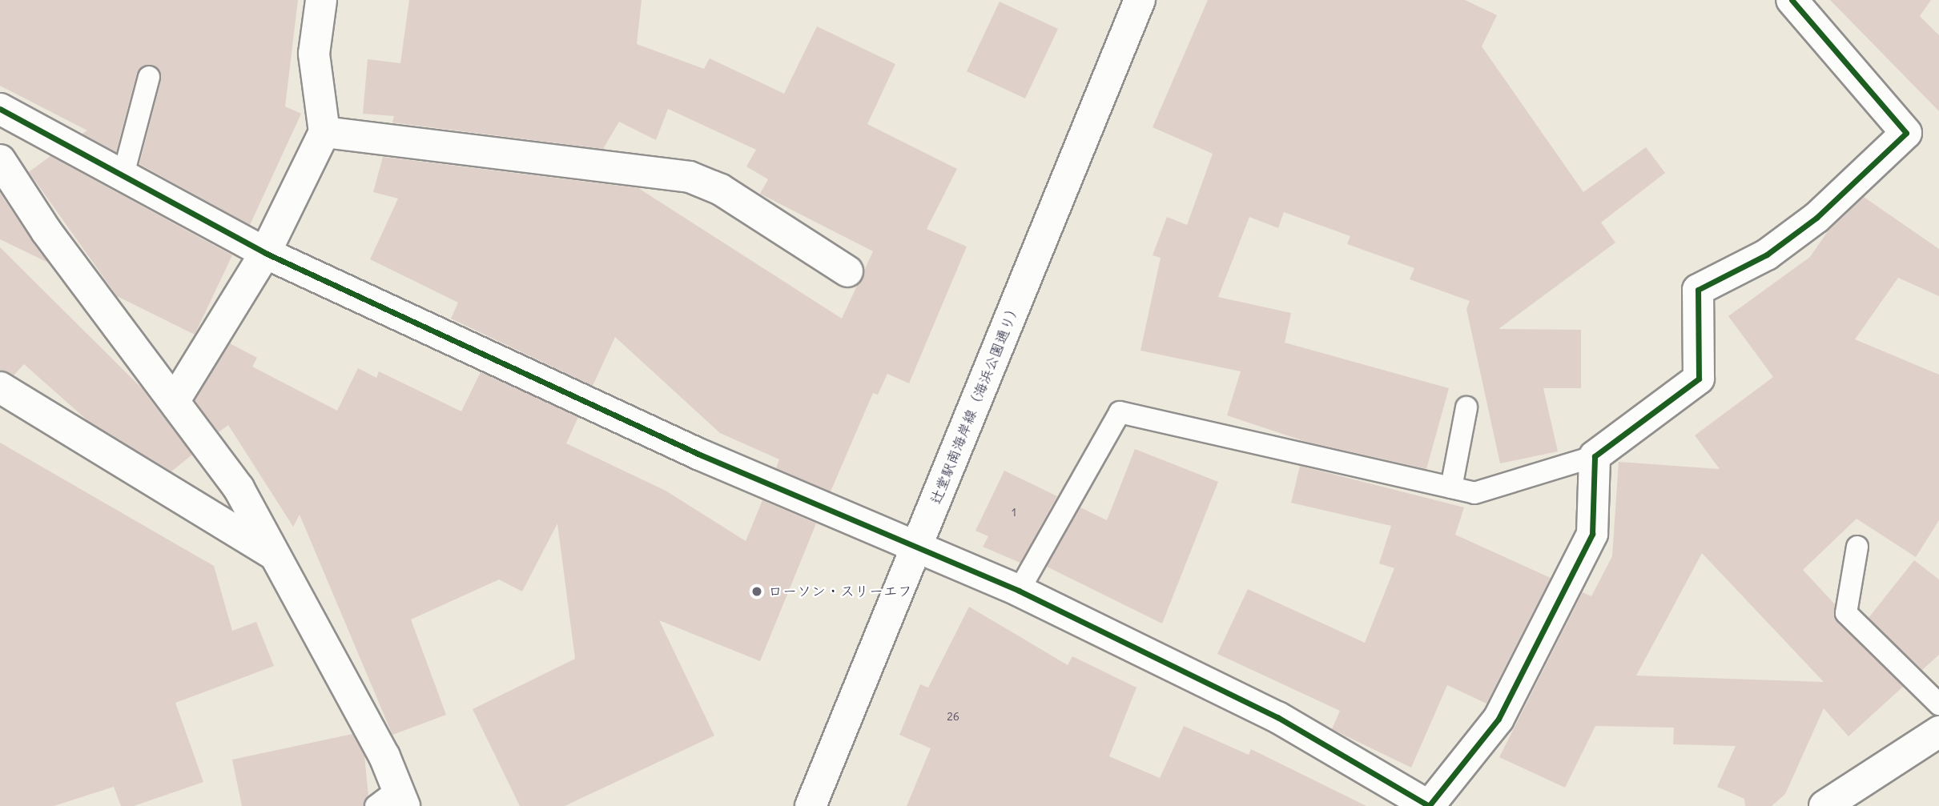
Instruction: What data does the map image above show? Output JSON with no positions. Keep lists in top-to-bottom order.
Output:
{
  "streets": {
    "street": ["辻堂駅南海岸線（海浜公園通り）"]
  },
  "places": ["ローソン・スリーエフ"],
  "house_numbers": ["1", "26"]
}
